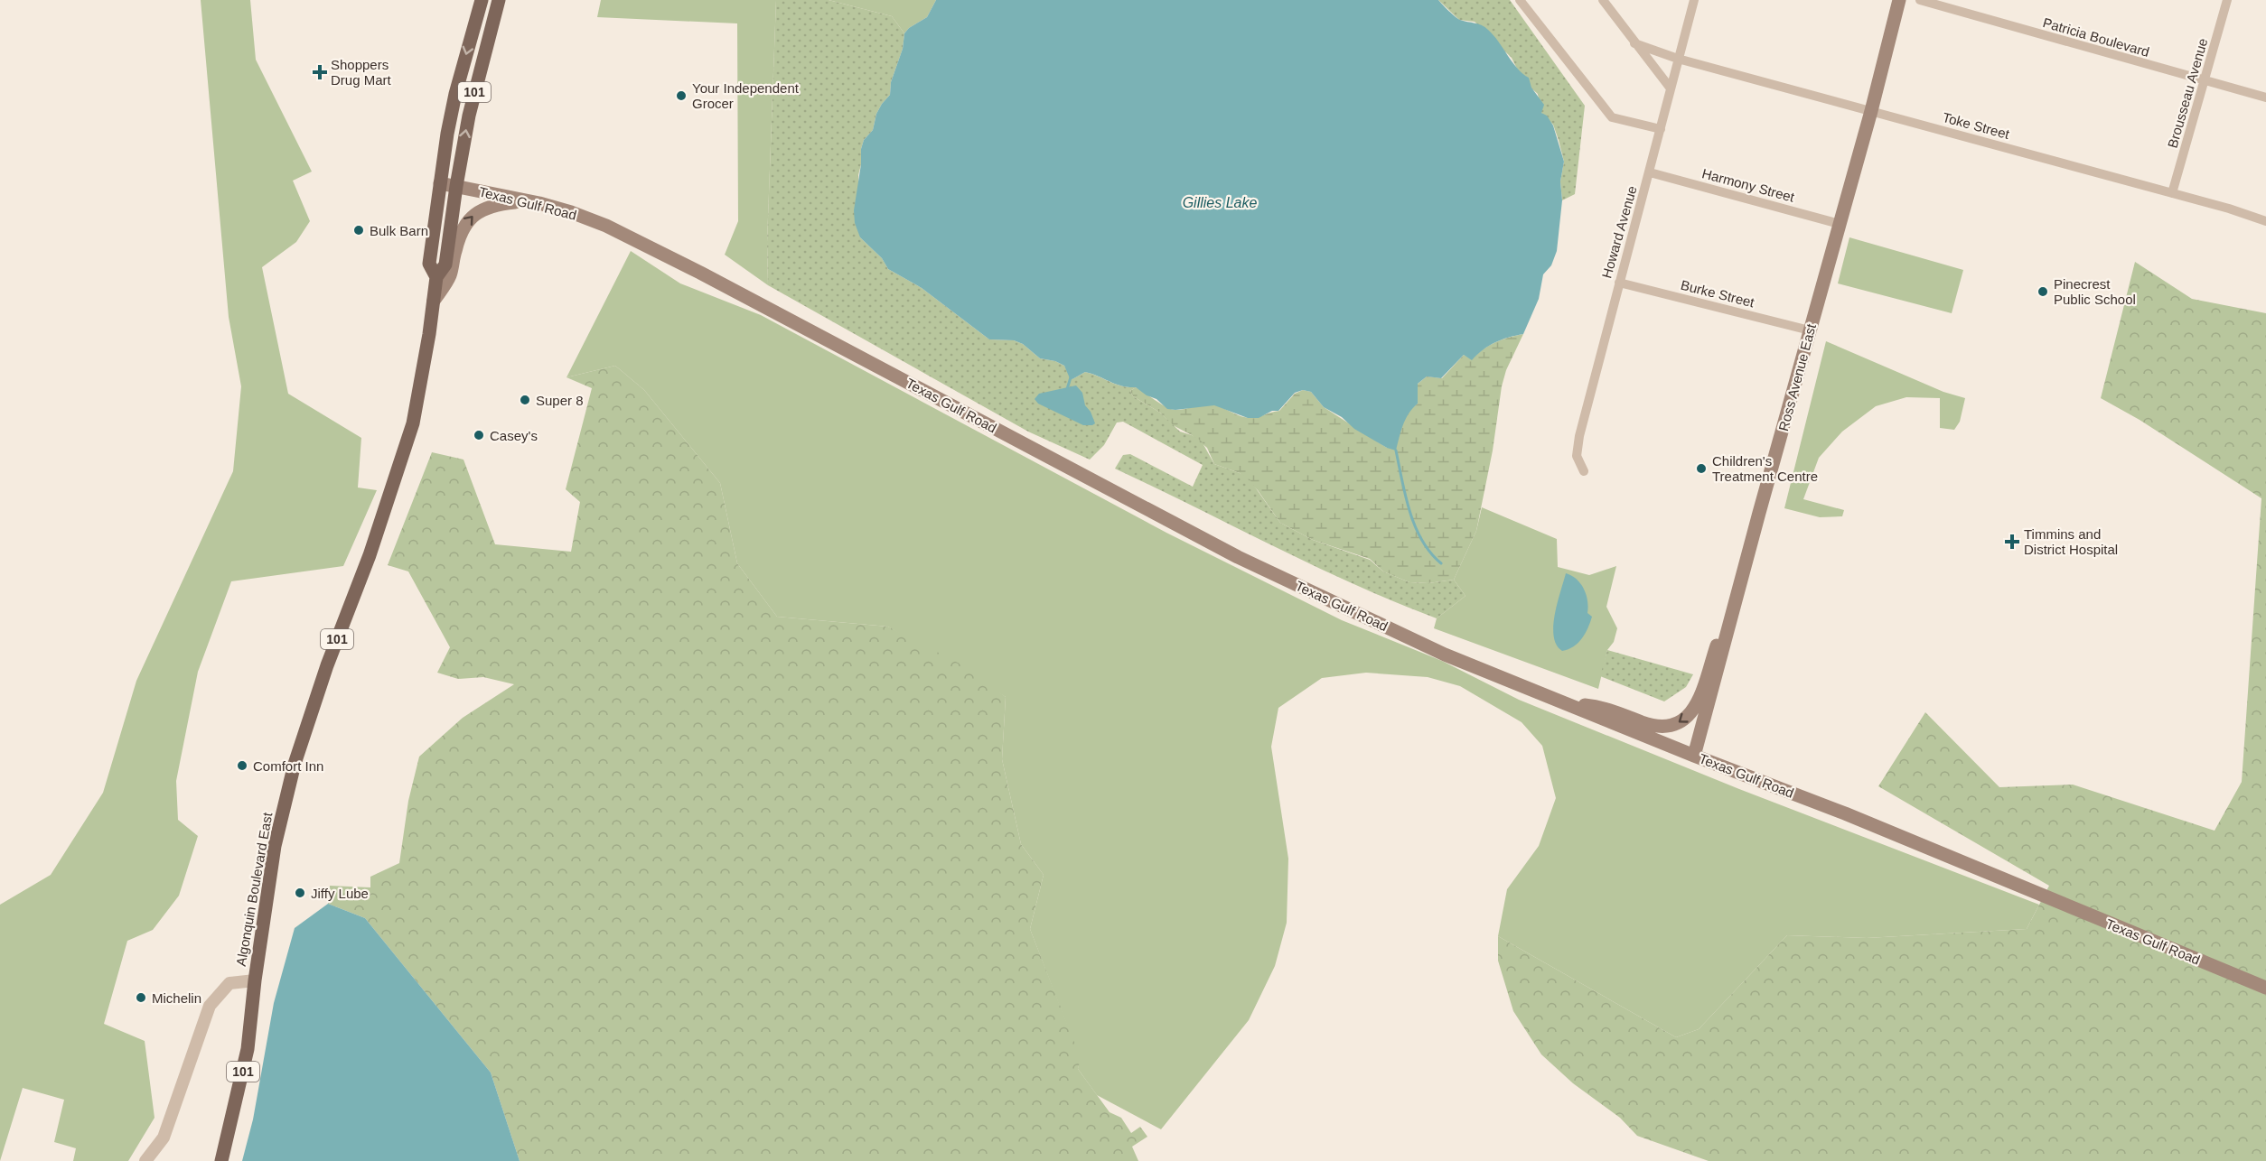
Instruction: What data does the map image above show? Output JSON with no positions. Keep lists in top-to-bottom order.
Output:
{
  "streets": {
    "main road": [
      "101",
      "Texas Gulf Road",
      "Ross Avenue East",
      "Algonquin Boulevard East"
    ],
    "street": [
      "Patricia Boulevard",
      "Brousseau Avenue",
      "Toke Street",
      "Harmony Street",
      "Howard Avenue",
      "Burke Street"
    ]
  },
  "crossings": [
    ["Patricia Boulevard", "Brousseau Avenue"],
    ["101", "Algonquin Boulevard East"],
    ["Brousseau Avenue", "Toke Street"],
    ["Toke Street", "Howard Avenue"],
    ["Toke Street", "Ross Avenue East"],
    ["Harmony Street", "Howard Avenue"],
    ["Harmony Street", "Ross Avenue East"],
    ["Texas Gulf Road", "Ross Avenue East"],
    ["Texas Gulf Road", "Algonquin Boulevard East"],
    ["Howard Avenue", "Burke Street"],
    ["Burke Street", "Ross Avenue East"]
  ],
  "water": ["Gillies Lake"],
  "places": {
    "health": ["Shoppers Drug Mart", "Timmins and District Hospital"],
    "other": [
      "Your Independent Grocer",
      "Bulk Barn",
      "Pinecrest Public School",
      "Super 8",
      "Casey's",
      "Children's Treatment Centre",
      "Comfort Inn",
      "Jiffy Lube",
      "Michelin"
    ]
  }
}
